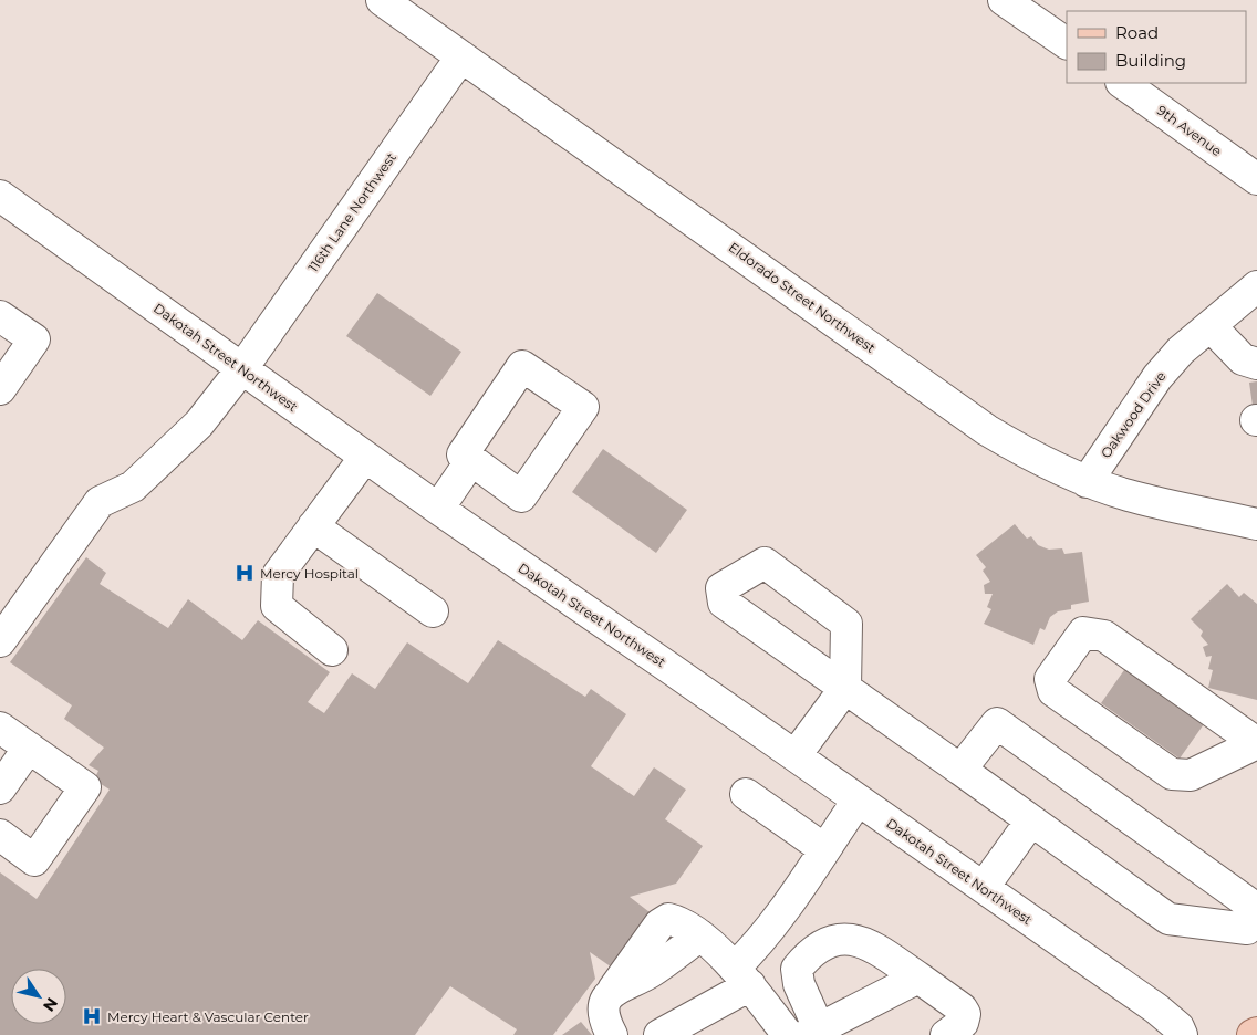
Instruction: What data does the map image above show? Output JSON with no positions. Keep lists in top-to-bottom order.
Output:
{
  "streets": {
    "street": [
      "9th Avenue",
      "116th Lane Northwest",
      "Eldorado Street Northwest",
      "Dakotah Street Northwest",
      "Oakwood Drive"
    ]
  },
  "crossings": [
    ["116th Lane Northwest", "Eldorado Street Northwest"],
    ["116th Lane Northwest", "Dakotah Street Northwest"],
    ["Eldorado Street Northwest", "Oakwood Drive"]
  ],
  "places": {
    "hospital": ["Mercy Hospital", "Mercy Heart & Vascular Center"]
  },
  "legend": ["Road", "Building"],
  "north": "bottom right"
}
